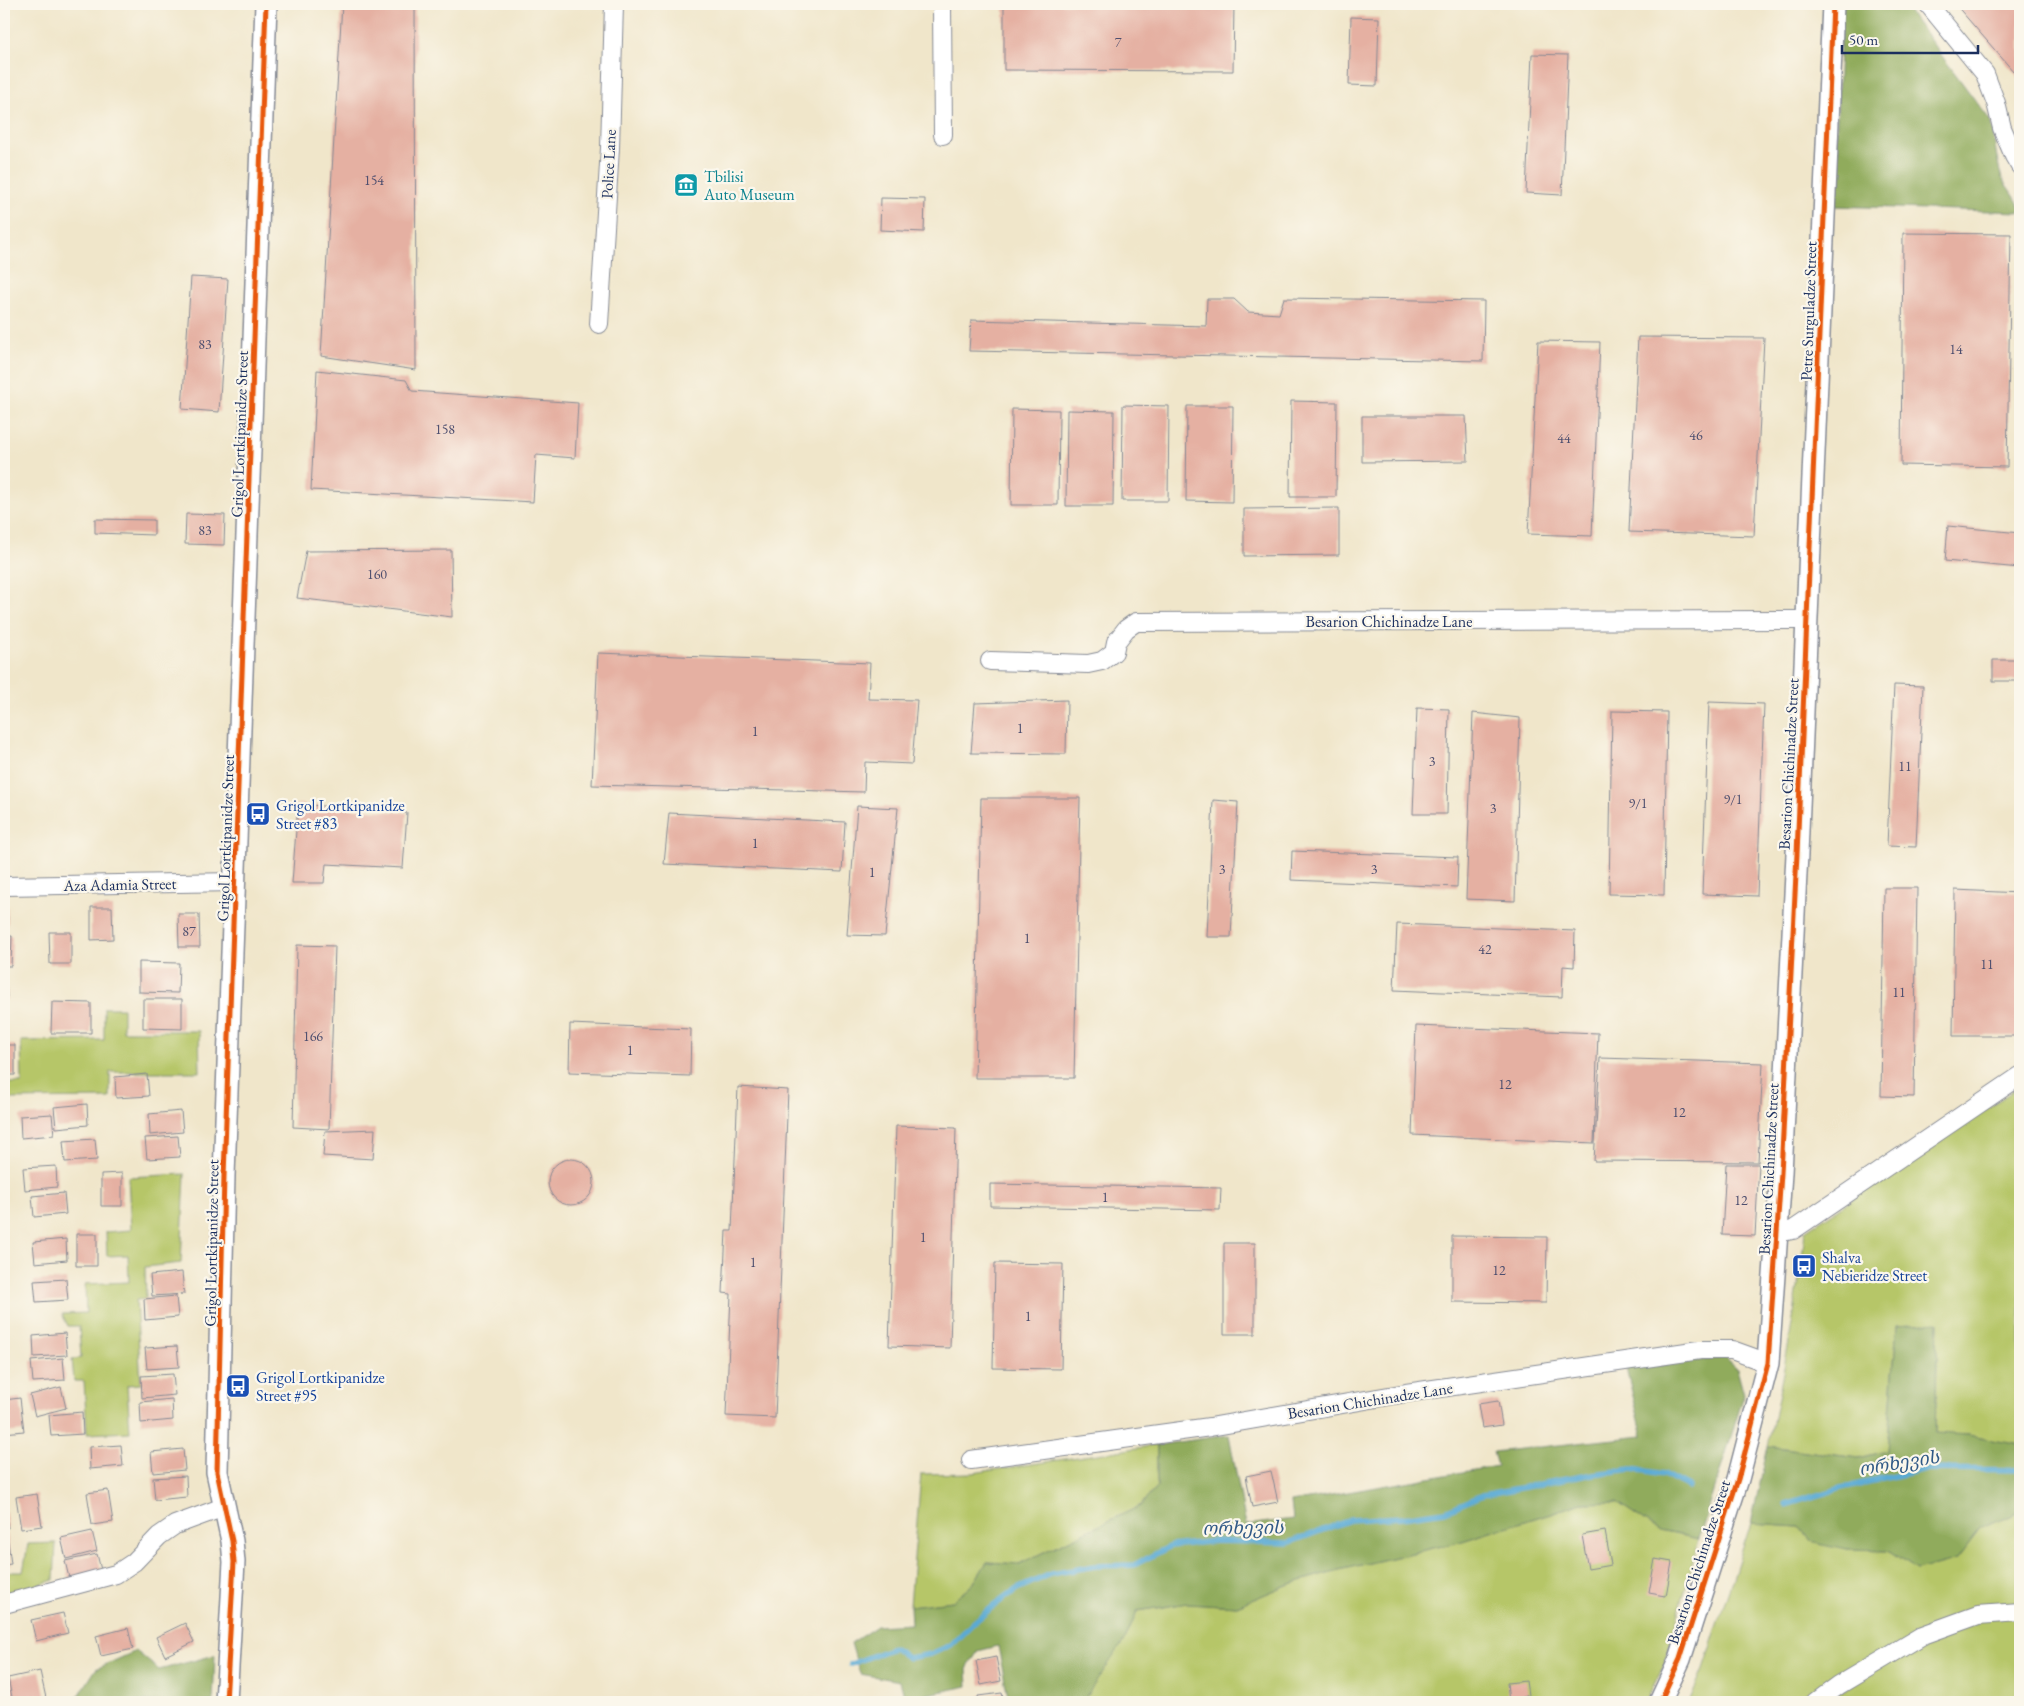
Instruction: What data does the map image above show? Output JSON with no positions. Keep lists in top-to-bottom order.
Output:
{
  "streets": {
    "street": [
      "Police Lane",
      "Petre Surguladze Street",
      "Grigol Lortkipanidze Street",
      "Besarion Chichinadze Lane",
      "Besarion Chichinadze Street",
      "Aza Adamia Street"
    ]
  },
  "crossings": [
    ["Petre Surguladze Street", "Besarion Chichinadze Lane"],
    ["Petre Surguladze Street", "Besarion Chichinadze Street"],
    ["Grigol Lortkipanidze Street", "Aza Adamia Street"],
    ["Besarion Chichinadze Lane", "Besarion Chichinadze Street"]
  ],
  "water": ["ორხევის"],
  "places": {
    "museum": ["Tbilisi Auto Museum"],
    "bus stop": ["Grigol Lortkipanidze Street #83", "Shalva Nebieridze Street", "Grigol Lortkipanidze Street #95"]
  },
  "house_numbers": [
    "7",
    "154",
    "83",
    "14",
    "158",
    "46",
    "44",
    "83",
    "160",
    "1",
    "1",
    "3",
    "11",
    "9/1",
    "9/1",
    "3",
    "1",
    "3",
    "3",
    "1",
    "87",
    "1",
    "42",
    "11",
    "11",
    "166",
    "1",
    "12",
    "12",
    "1",
    "12",
    "1",
    "1",
    "12",
    "1"
  ],
  "scale_bar": "50 m"
}
